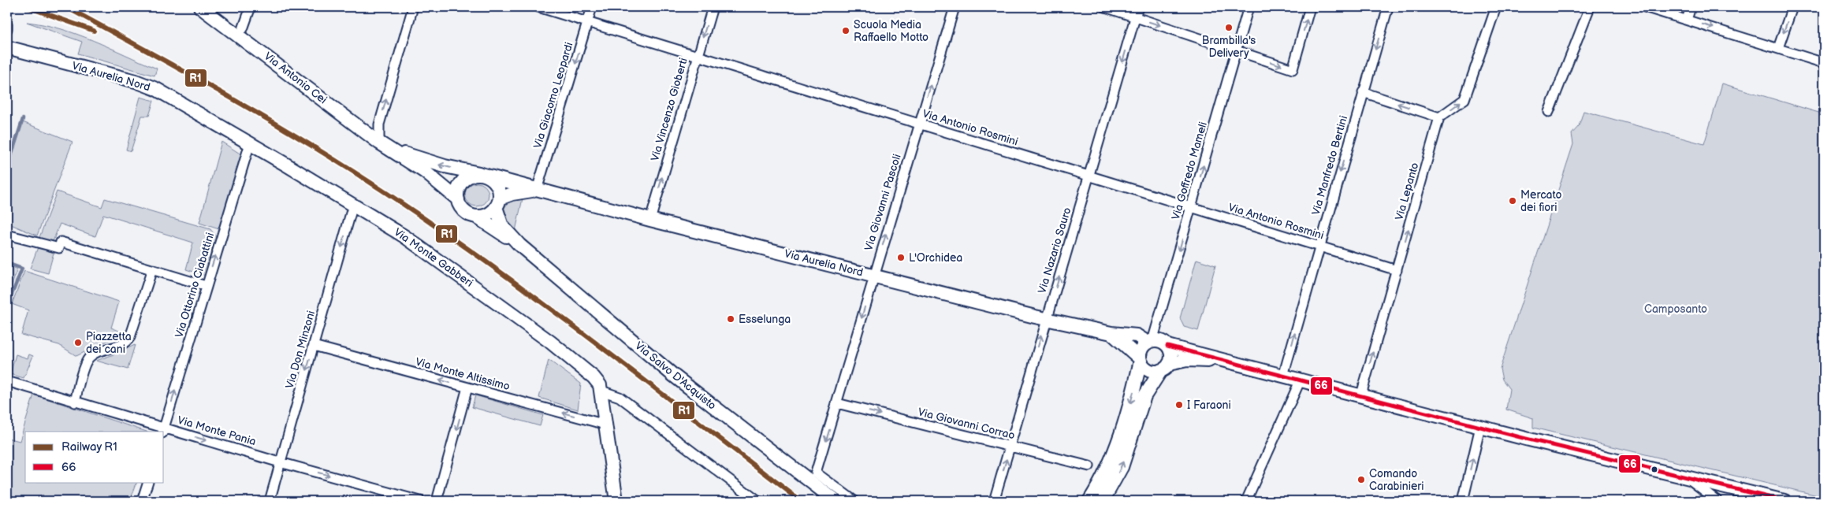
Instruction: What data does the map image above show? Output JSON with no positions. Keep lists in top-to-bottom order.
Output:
{
  "streets": {
    "street": [
      "Via Aurelia Nord",
      "Via Antonio Cei",
      "Via Giacomo Leopardi",
      "Via Vincenzo Gioberti",
      "Via Antonio Rosmini",
      "Via Manfredo Bertini",
      "Via Goffredo Mameli",
      "Via Lepanto",
      "Via Giovanni Pascoli",
      "Via Nazario Sauro",
      "Via Monte Gabberi",
      "Via Ottorino Ciabattini",
      "Via Don Minzoni",
      "Via Monte Altissimo",
      "Via Salvo D'Acquisto",
      "Via Giovanni Corrao",
      "Via Monte Pania"
    ]
  },
  "crossings": [
    ["Via Aurelia Nord", "Via Antonio Cei"],
    ["Via Aurelia Nord", "Via Giacomo Leopardi"],
    ["Via Aurelia Nord", "Via Vincenzo Gioberti"],
    ["Via Aurelia Nord", "Via Goffredo Mameli"],
    ["Via Aurelia Nord", "Via Giovanni Pascoli"],
    ["Via Aurelia Nord", "Via Nazario Sauro"],
    ["Via Aurelia Nord", "Via Monte Gabberi"],
    ["Via Aurelia Nord", "Via Ottorino Ciabattini"],
    ["Via Aurelia Nord", "Via Salvo D'Acquisto"],
    ["Via Antonio Cei", "Via Salvo D'Acquisto"],
    ["Via Giacomo Leopardi", "Via Antonio Rosmini"],
    ["Via Vincenzo Gioberti", "Via Antonio Rosmini"],
    ["Via Antonio Rosmini", "Via Manfredo Bertini"],
    ["Via Antonio Rosmini", "Via Goffredo Mameli"],
    ["Via Antonio Rosmini", "Via Lepanto"],
    ["Via Antonio Rosmini", "Via Giovanni Pascoli"],
    ["Via Antonio Rosmini", "Via Nazario Sauro"],
    ["Via Giovanni Pascoli", "Via Giovanni Corrao"],
    ["Via Nazario Sauro", "Via Giovanni Corrao"],
    ["Via Monte Gabberi", "Via Ottorino Ciabattini"],
    ["Via Monte Gabberi", "Via Don Minzoni"],
    ["Via Ottorino Ciabattini", "Via Monte Pania"],
    ["Via Don Minzoni", "Via Monte Altissimo"],
    ["Via Don Minzoni", "Via Monte Pania"]
  ],
  "one_way": [
    "Via Giacomo Leopardi",
    "Via Lepanto",
    "Via Don Minzoni",
    "Via Monte Altissimo",
    "Via Giovanni Corrao",
    "Via Monte Pania"
  ],
  "parks": ["Camposanto"],
  "places": [
    "Brambilla's Delivery",
    "Scuola Media Raffaello Motto",
    "Mercato dei fiori",
    "L'Orchidea",
    "Esselunga",
    "Piazzetta dei cani",
    "I Faraoni",
    "Comando Carabinieri"
  ],
  "lines": ["rail line R1", "transit line 66"],
  "legend": ["Railway R1", "66"]
}
